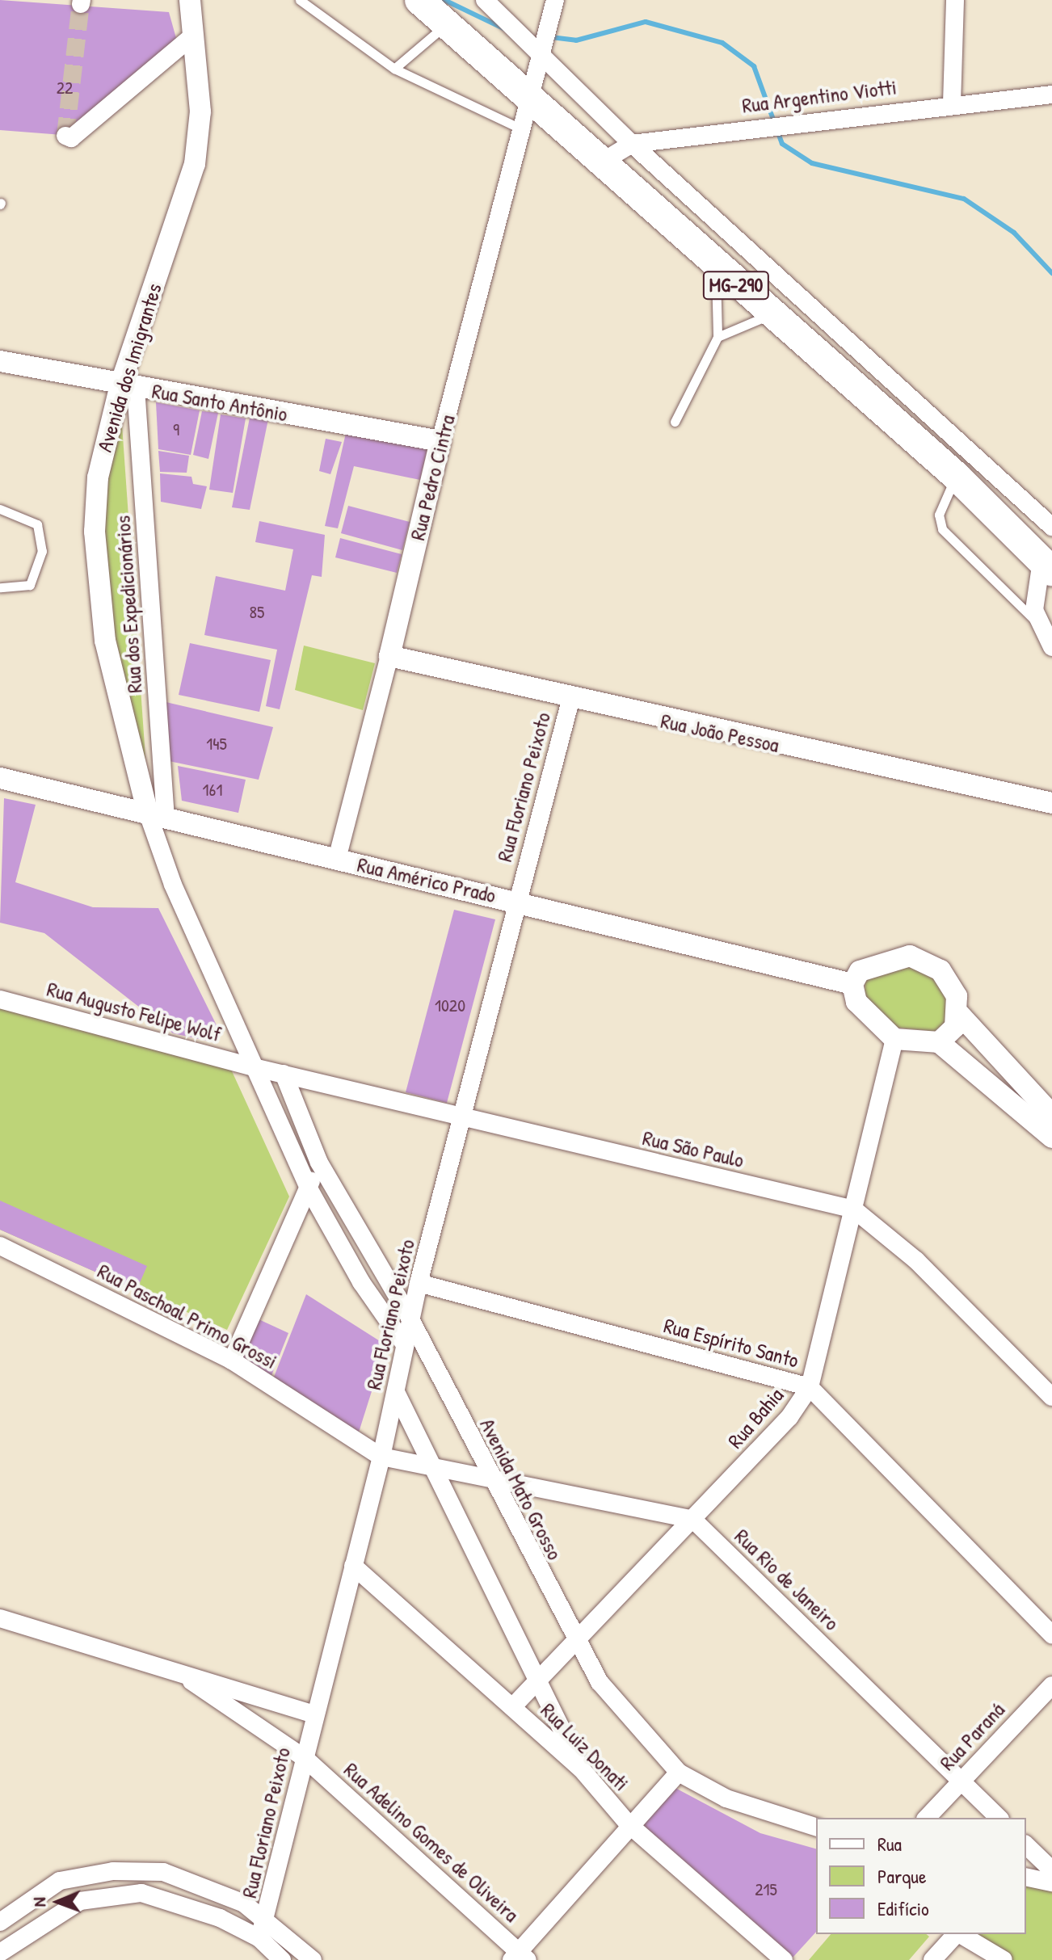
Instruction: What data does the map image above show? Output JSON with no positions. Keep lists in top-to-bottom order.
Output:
{
  "streets": {
    "highway": ["MG-290"],
    "street": [
      "Rua Argentino Viotti",
      "Avenida dos Imigrantes",
      "Rua Santo Antônio",
      "Rua Pedro Cintra",
      "Rua dos Expedicionários",
      "Rua João Pessoa",
      "Rua Floriano Peixoto",
      "Rua Américo Prado",
      "Rua Augusto Felipe Wolf",
      "Rua São Paulo",
      "Rua Paschoal Primo Grossi",
      "Rua Espírito Santo",
      "Rua Bahia",
      "Avenida Mato Grosso",
      "Rua Rio de Janeiro",
      "Rua Paraná",
      "Rua Luiz Donati",
      "Rua Adelino Gomes de Oliveira"
    ]
  },
  "crossings": [
    ["Rua Argentino Viotti", "MG-290"],
    ["MG-290", "Rua Pedro Cintra"],
    ["Avenida dos Imigrantes", "Rua Santo Antônio"],
    ["Avenida dos Imigrantes", "Rua dos Expedicionários"],
    ["Avenida dos Imigrantes", "Rua Américo Prado"],
    ["Rua Santo Antônio", "Rua Pedro Cintra"],
    ["Rua Santo Antônio", "Rua dos Expedicionários"],
    ["Rua Pedro Cintra", "Rua João Pessoa"],
    ["Rua Pedro Cintra", "Rua Américo Prado"],
    ["Rua dos Expedicionários", "Rua Américo Prado"],
    ["Rua dos Expedicionários", "Rua Augusto Felipe Wolf"],
    ["Rua dos Expedicionários", "Rua São Paulo"],
    ["Rua João Pessoa", "Rua Floriano Peixoto"],
    ["Rua Floriano Peixoto", "Rua Américo Prado"],
    ["Rua Floriano Peixoto", "Rua São Paulo"],
    ["Rua Floriano Peixoto", "Rua Paschoal Primo Grossi"],
    ["Rua Floriano Peixoto", "Rua Espírito Santo"],
    ["Rua Floriano Peixoto", "Avenida Mato Grosso"],
    ["Rua Floriano Peixoto", "Rua Luiz Donati"],
    ["Rua Floriano Peixoto", "Rua Adelino Gomes de Oliveira"],
    ["Rua Américo Prado", "Rua Bahia"],
    ["Rua Augusto Felipe Wolf", "Rua São Paulo"],
    ["Rua São Paulo", "Rua Bahia"],
    ["Rua São Paulo", "Avenida Mato Grosso"],
    ["Rua Espírito Santo", "Rua Bahia"],
    ["Rua Bahia", "Avenida Mato Grosso"],
    ["Rua Bahia", "Rua Rio de Janeiro"],
    ["Rua Bahia", "Rua Luiz Donati"],
    ["Rua Rio de Janeiro", "Rua Paraná"]
  ],
  "house_numbers": [
    "22",
    "9",
    "85",
    "145",
    "161",
    "1020",
    "215"
  ],
  "legend": ["Rua", "Parque", "Edifício"],
  "north": "left"
}
